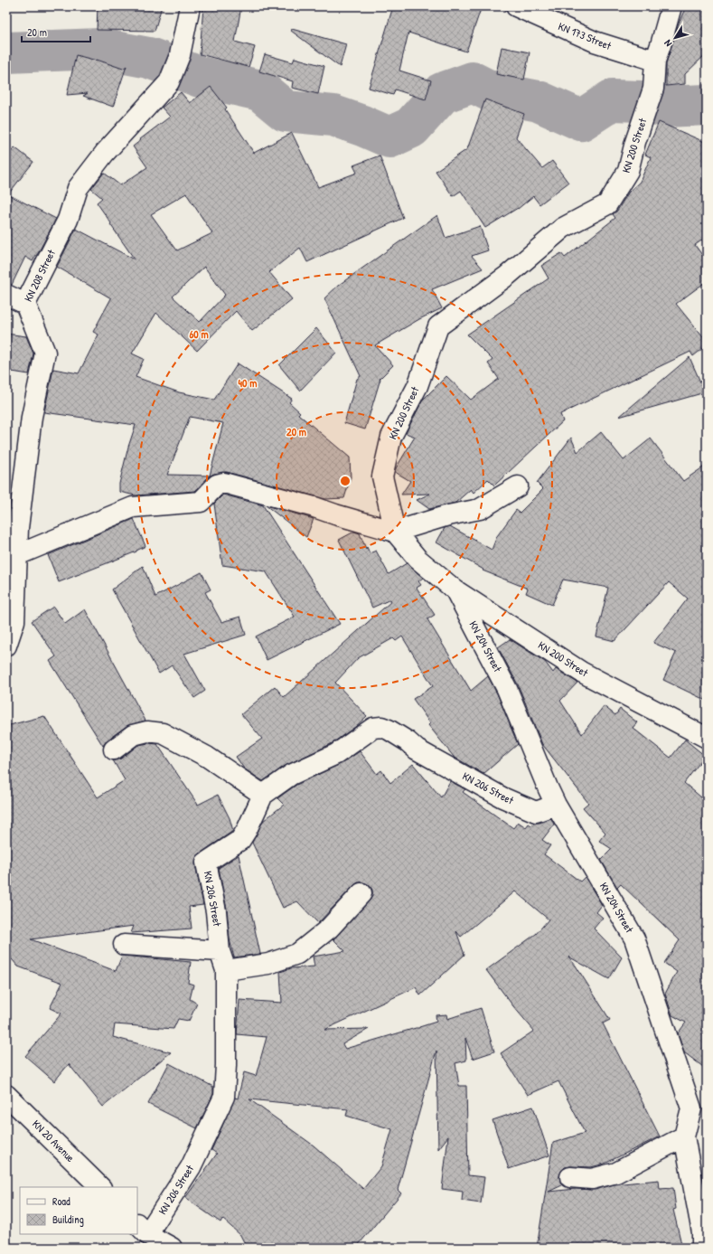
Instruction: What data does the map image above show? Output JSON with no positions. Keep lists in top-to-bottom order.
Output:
{
  "streets": {
    "street": [
      "KN 173 Street",
      "KN 200 Street",
      "KN 208 Street",
      "KN 204 Street",
      "KN 206 Street",
      "KN 20 Avenue"
    ]
  },
  "crossings": [
    ["KN 173 Street", "KN 200 Street"],
    ["KN 200 Street", "KN 204 Street"],
    ["KN 204 Street", "KN 206 Street"]
  ],
  "legend": ["Road", "Building"],
  "scale_bar": "20 m",
  "north": "bottom left",
  "rings": ["60 m", "40 m", "20 m"]
}
